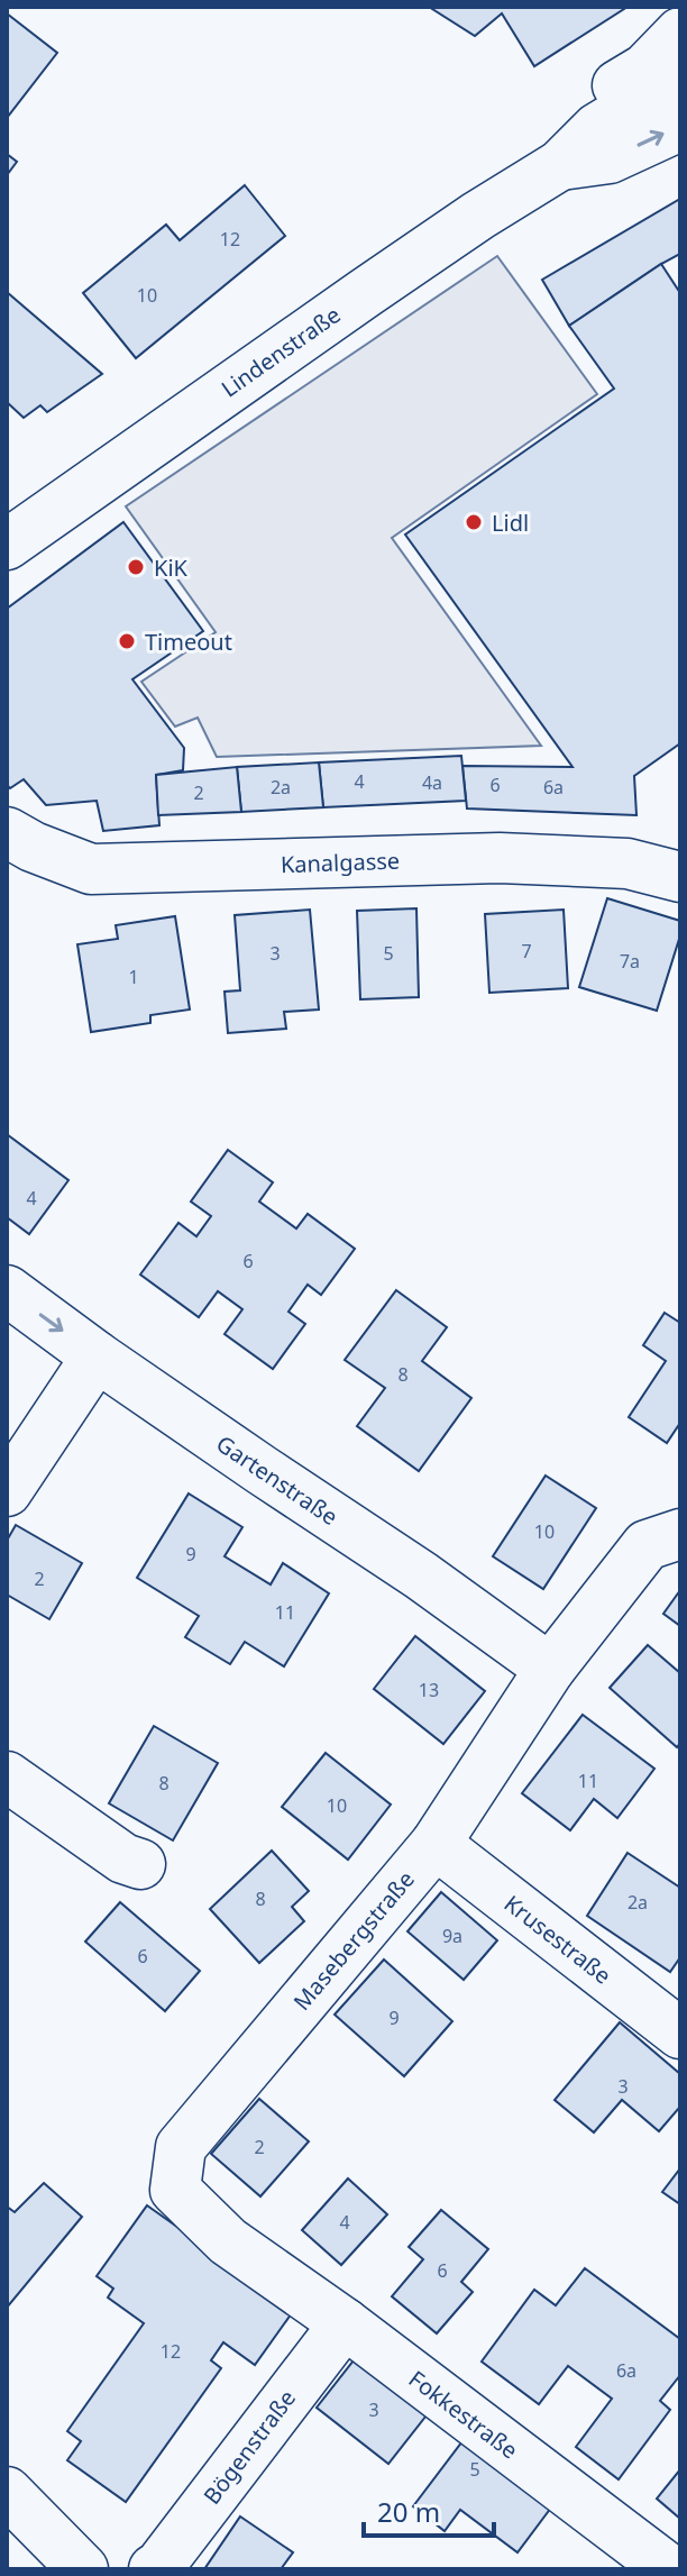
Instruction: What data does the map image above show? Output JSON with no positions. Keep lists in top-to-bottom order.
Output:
{
  "streets": {
    "street": [
      "Lindenstraße",
      "Kanalgasse",
      "Gartenstraße",
      "Krusestraße",
      "Masebergstraße",
      "Fokkestraße",
      "Bögenstraße"
    ]
  },
  "crossings": [
    ["Gartenstraße", "Masebergstraße"],
    ["Krusestraße", "Masebergstraße"],
    ["Masebergstraße", "Fokkestraße"],
    ["Masebergstraße", "Bögenstraße"],
    ["Fokkestraße", "Bögenstraße"]
  ],
  "places": ["Lidl", "KiK", "Timeout"],
  "house_numbers": [
    "12",
    "10",
    "4",
    "4a",
    "6",
    "2a",
    "6a",
    "2",
    "7",
    "3",
    "5",
    "7a",
    "1",
    "4",
    "6",
    "8",
    "10",
    "9",
    "2",
    "11",
    "13",
    "11",
    "8",
    "10",
    "8",
    "2a",
    "9a",
    "6",
    "9",
    "3",
    "2",
    "4",
    "6",
    "12",
    "6a",
    "3",
    "5"
  ],
  "scale_bar": "20 m"
}
